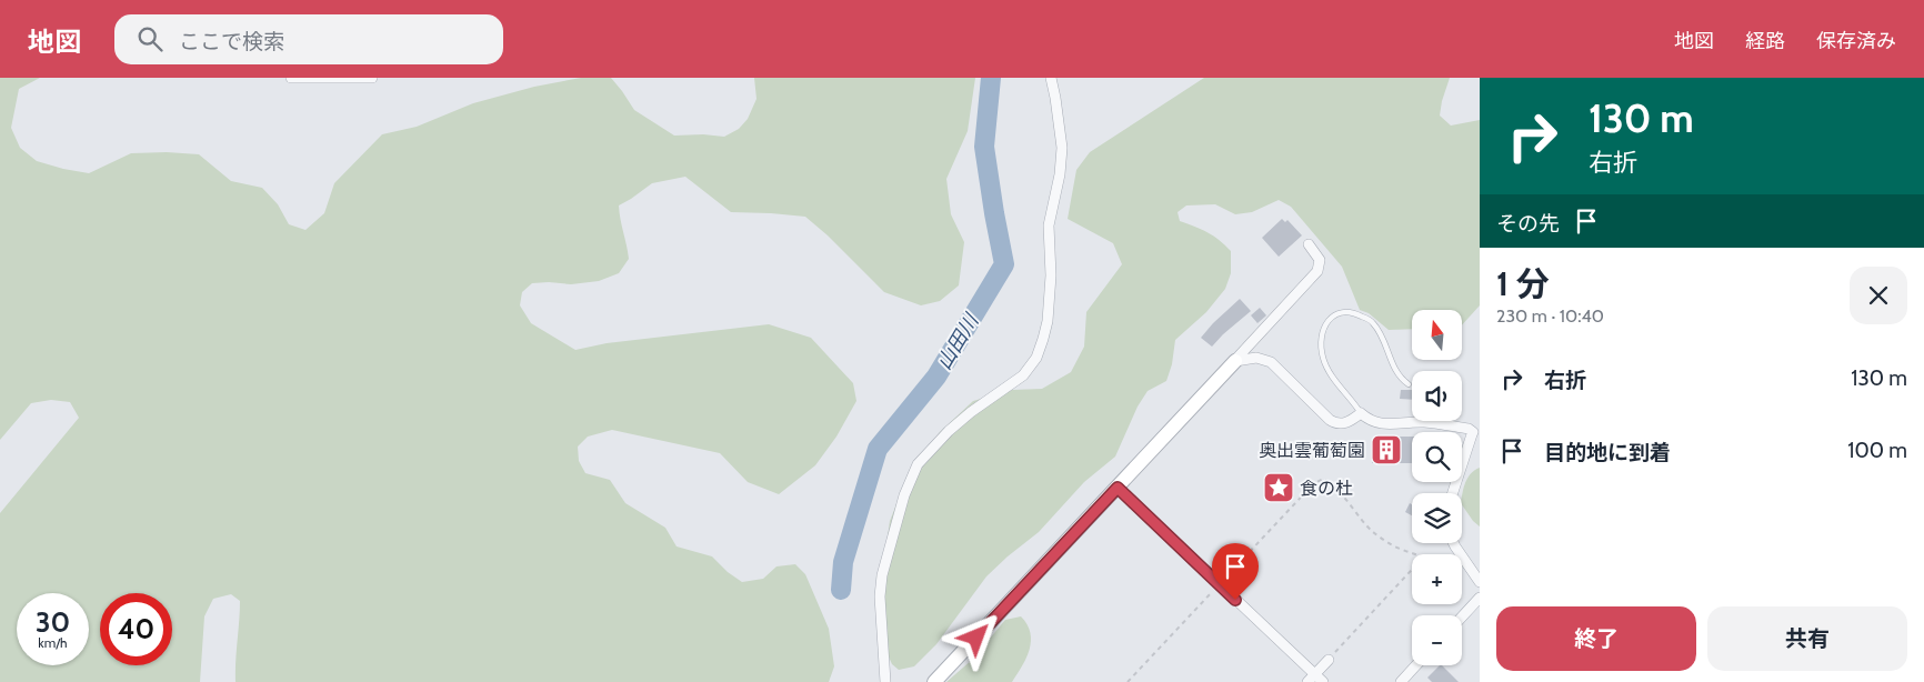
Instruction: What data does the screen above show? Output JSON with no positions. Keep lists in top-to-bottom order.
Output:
{
  "water": ["山田川"],
  "places": {
    "building": ["奥出雲葡萄園"],
    "place": ["食の杜"]
  },
  "north": "top",
  "page": {
    "header": "地図",
    "search": "ここで検索",
    "nav": ["地図", "経路", "保存済み"],
    "turn": ["130 m", "右折"],
    "then": "その先",
    "heading": ["1 分", "230 m · 10:40"],
    "map_buttons": ["+", "−"],
    "list": [
      {
        "name": "右折",
        "value": "130 m"
      },
      {
        "name": "目的地に到着",
        "value": "100 m"
      }
    ],
    "speed": "30 km/h",
    "limit": "40",
    "buttons": ["終了", "共有"]
  }
}
